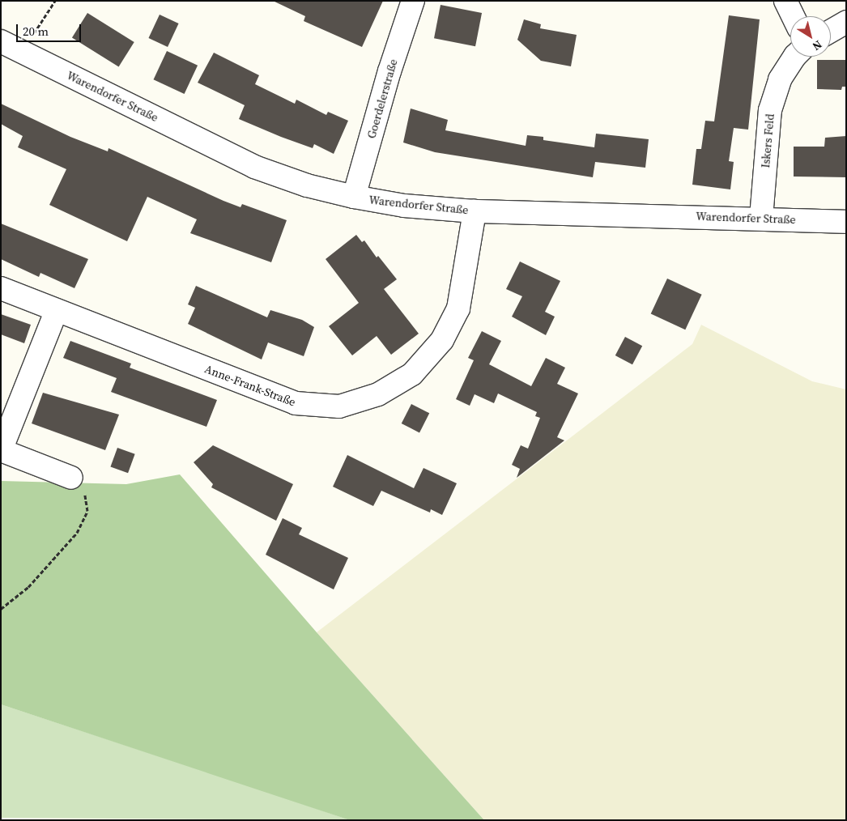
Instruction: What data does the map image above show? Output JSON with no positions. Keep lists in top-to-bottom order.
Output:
{
  "streets": {
    "street": [
      "Warendorfer Straße",
      "Goerdelerstraße",
      "Iskers Feld",
      "Anne-Frank-Straße"
    ]
  },
  "crossings": [
    ["Warendorfer Straße", "Goerdelerstraße"],
    ["Warendorfer Straße", "Iskers Feld"],
    ["Warendorfer Straße", "Anne-Frank-Straße"]
  ],
  "scale_bar": "20 m",
  "north": "bottom right"
}
